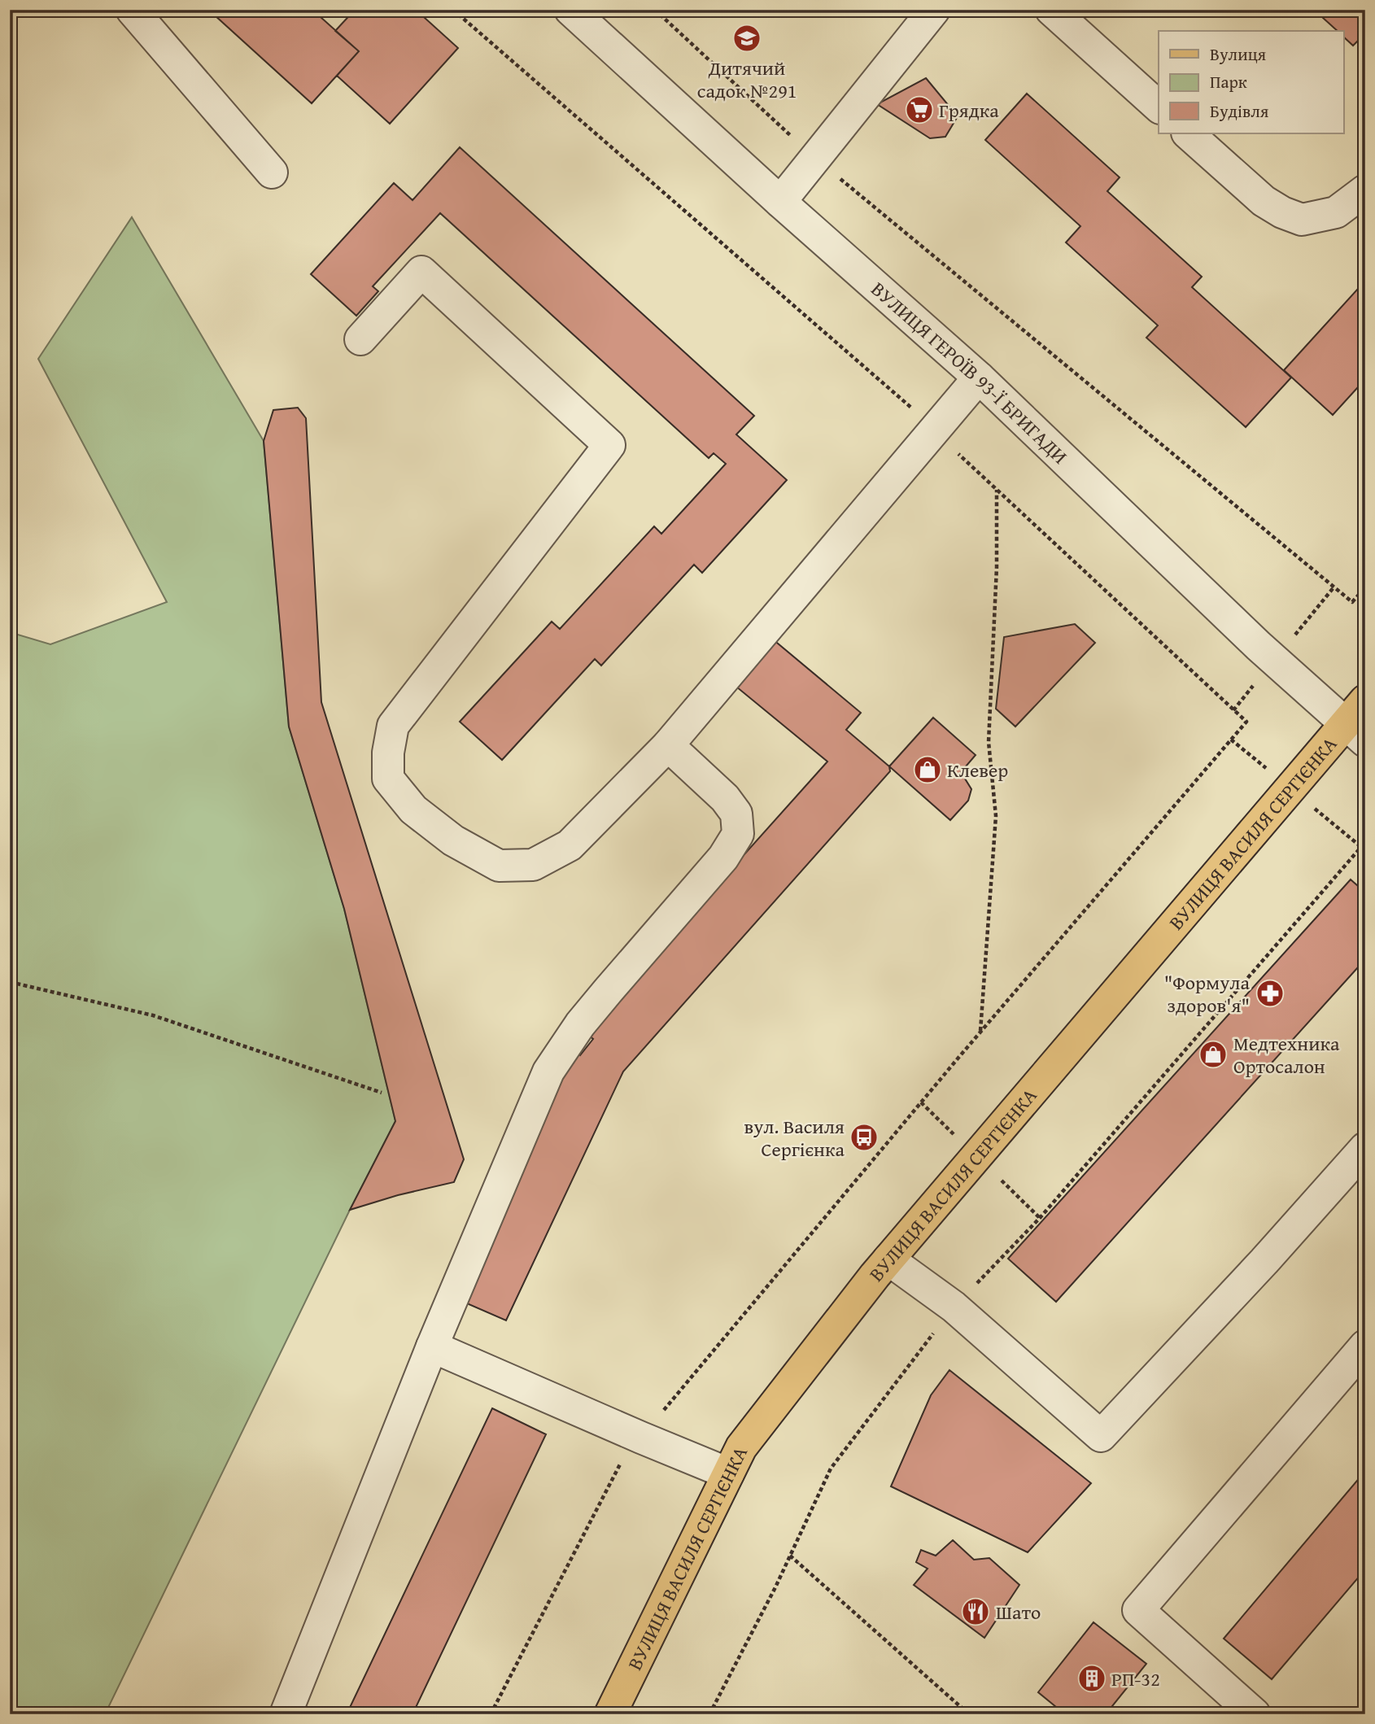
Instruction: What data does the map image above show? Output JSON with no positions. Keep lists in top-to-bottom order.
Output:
{
  "streets": {
    "main road": ["ВУЛИЦЯ ВАСИЛЯ СЕРГІЄНКА"],
    "street": ["ВУЛИЦЯ ГЕРОЇВ 93-Ї БРИГАДИ"]
  },
  "crossings": [
    ["ВУЛИЦЯ ГЕРОЇВ 93-Ї БРИГАДИ", "ВУЛИЦЯ ВАСИЛЯ СЕРГІЄНКА"]
  ],
  "places": {
    "school or university": ["Дитячий садок №291"],
    "supermarket": ["Грядка"],
    "shop": ["Клевер", "Медтехника Ортосалон"],
    "pharmacy": ["\"Формула здоров'я\""],
    "bus stop": ["вул. Василя Сергієнка"],
    "restaurant": ["Шато"],
    "building": ["РП-32"]
  },
  "legend": ["Вулиця", "Парк", "Будівля"]
}
